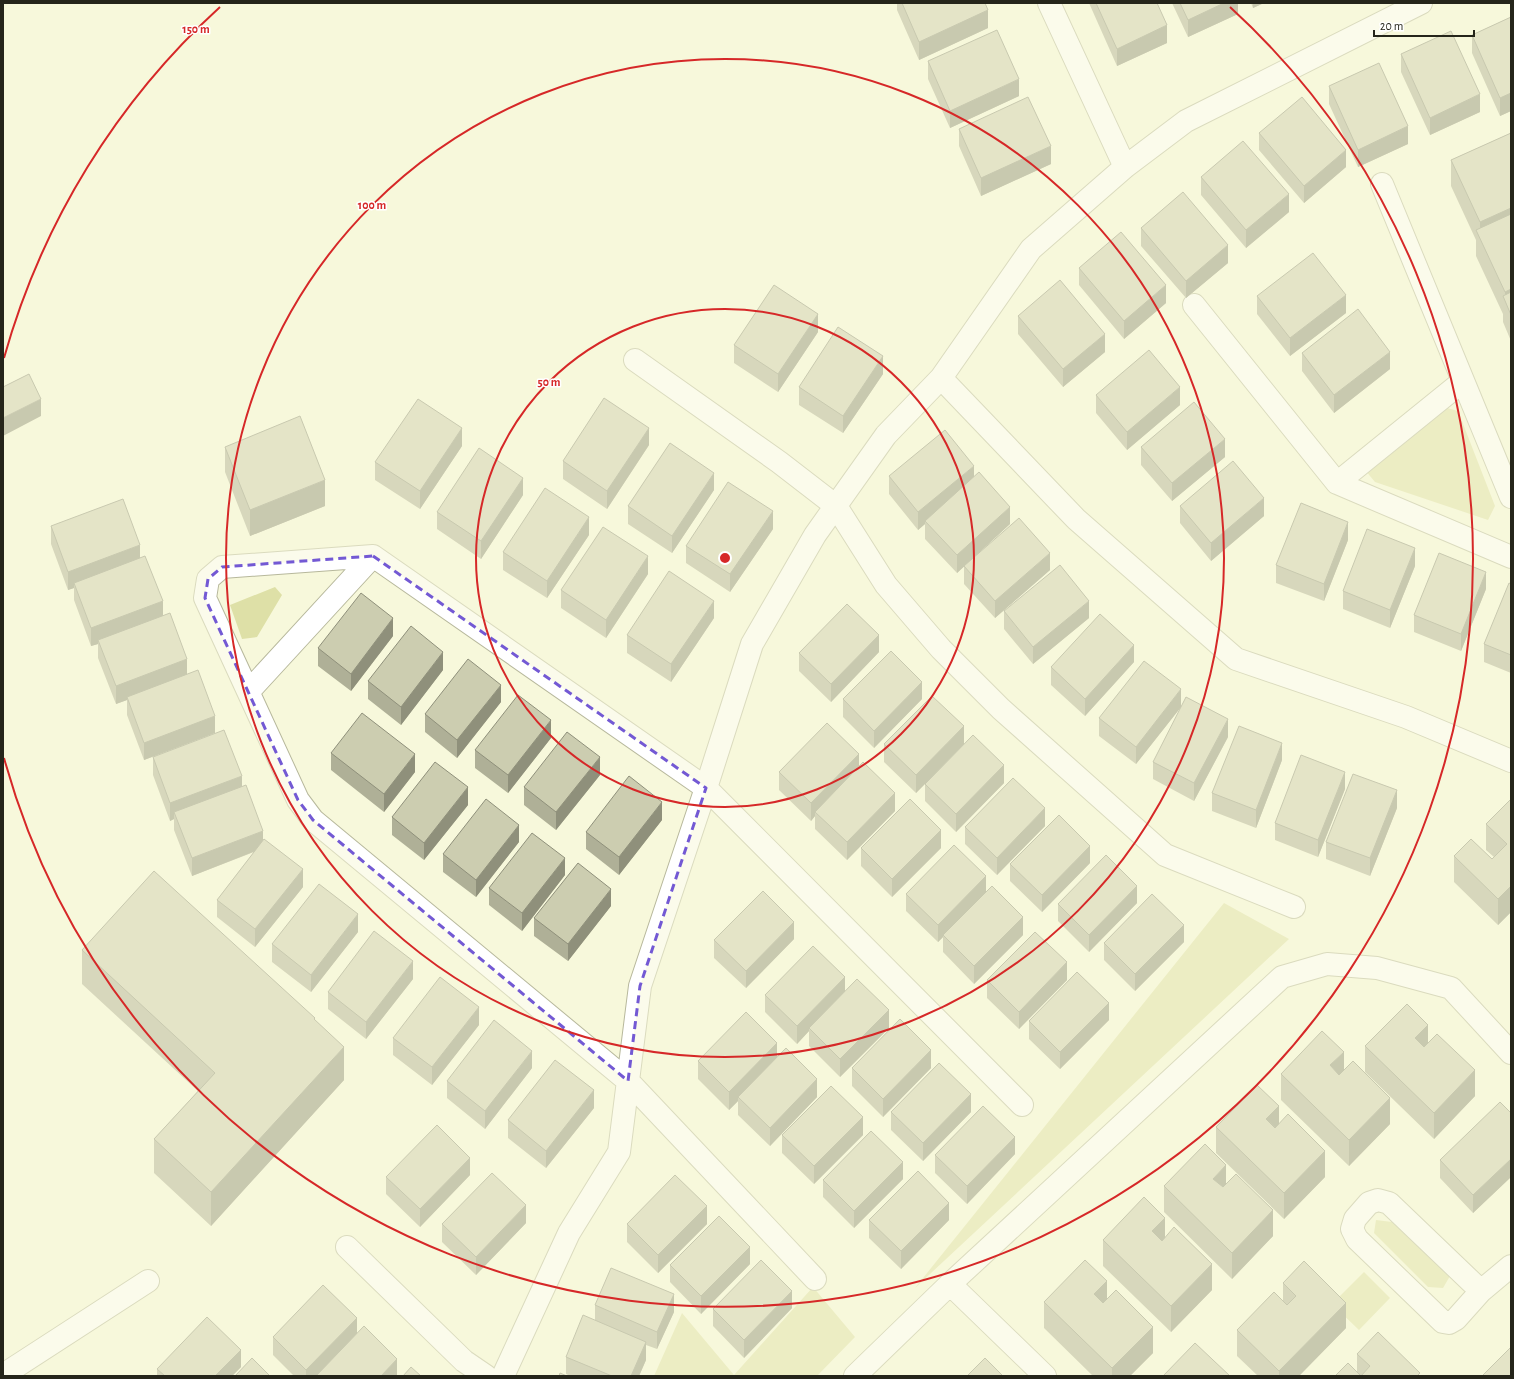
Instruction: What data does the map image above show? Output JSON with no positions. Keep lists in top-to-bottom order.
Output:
{
  "scale_bar": "20 m",
  "rings": ["150 m", "100 m", "50 m"]
}
